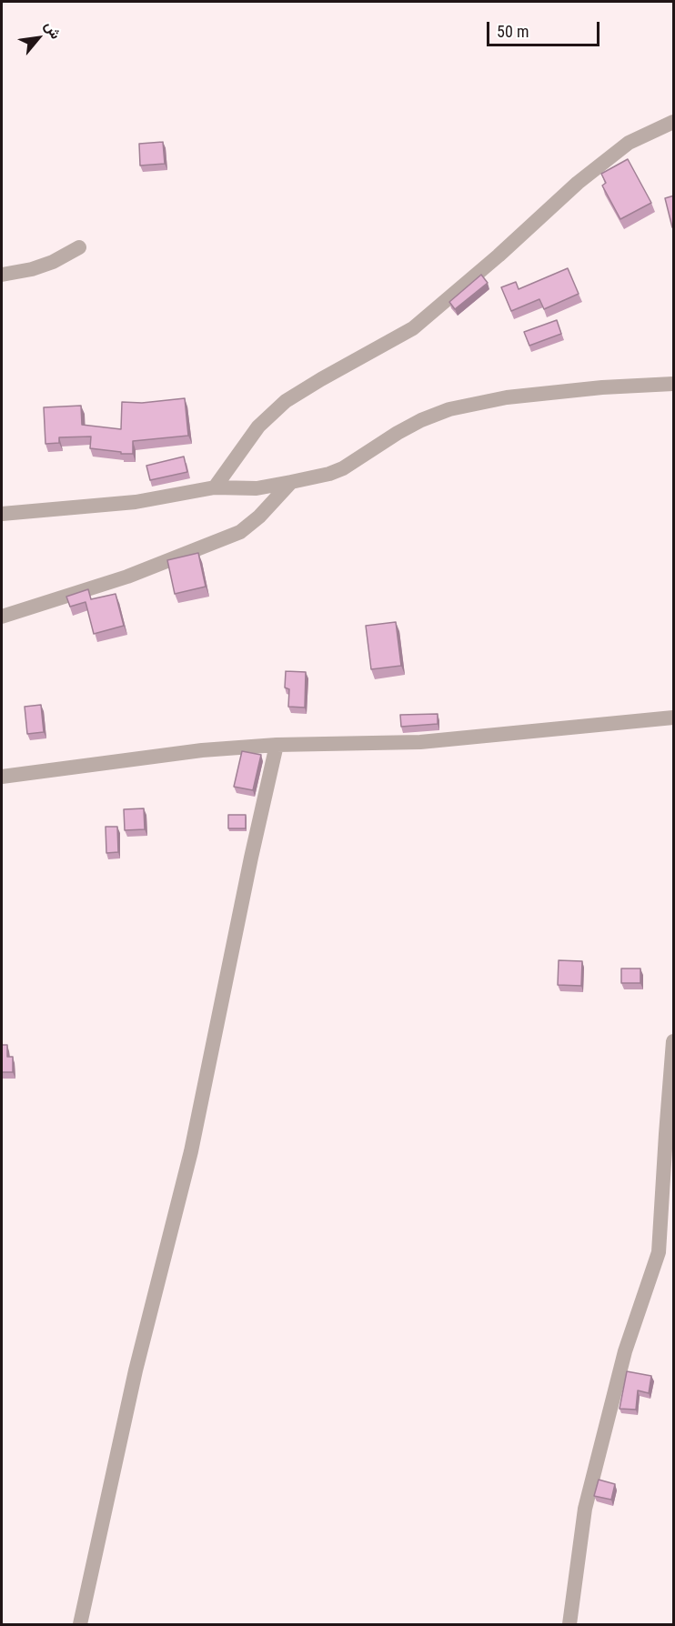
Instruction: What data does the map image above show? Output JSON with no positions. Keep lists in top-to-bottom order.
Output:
{
  "scale_bar": "50 m",
  "north": "top right"
}
